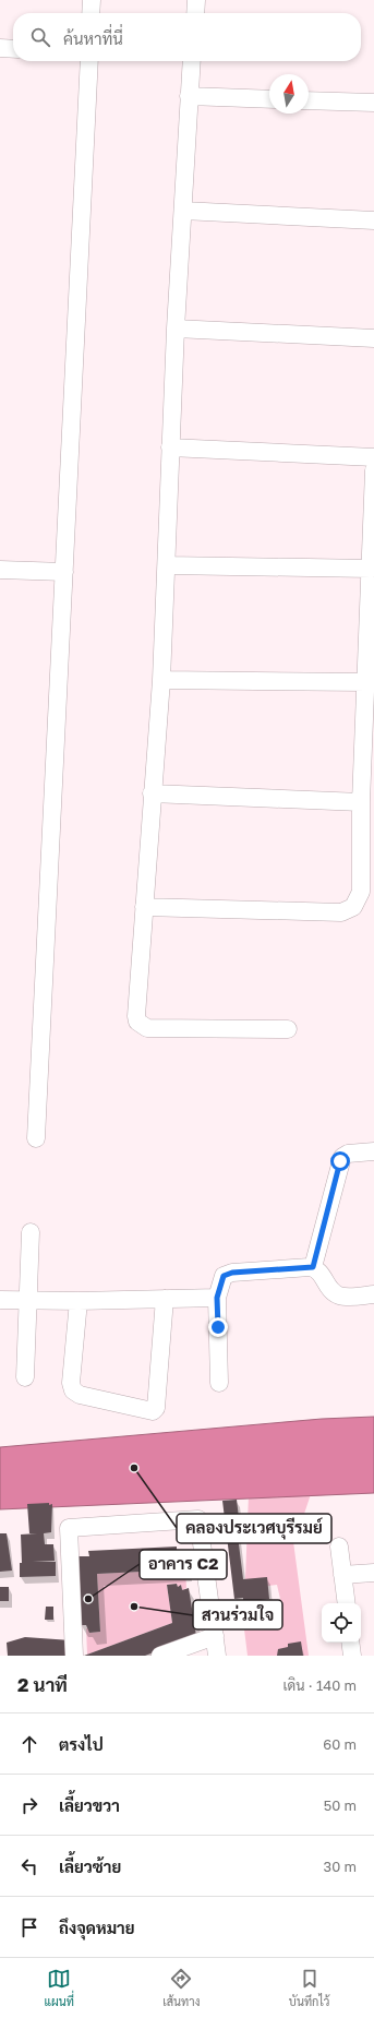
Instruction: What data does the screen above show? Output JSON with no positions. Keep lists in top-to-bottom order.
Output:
{
  "places": ["คลองประเวศบุรีรมย์", "อาคาร C2", "สวนร่วมใจ"],
  "north": "top",
  "page": {
    "search": "ค้นหาที่นี่",
    "heading": ["2 นาที", "เดิน · 140 m"],
    "list": [
      ["ตรงไป", "60 m"],
      ["เลี้ยวขวา", "50 m"],
      ["เลี้ยวซ้าย", "30 m"],
      "ถึงจุดหมาย"
    ],
    "nav": ["แผนที่", "เส้นทาง", "บันทึกไว้"]
  }
}
